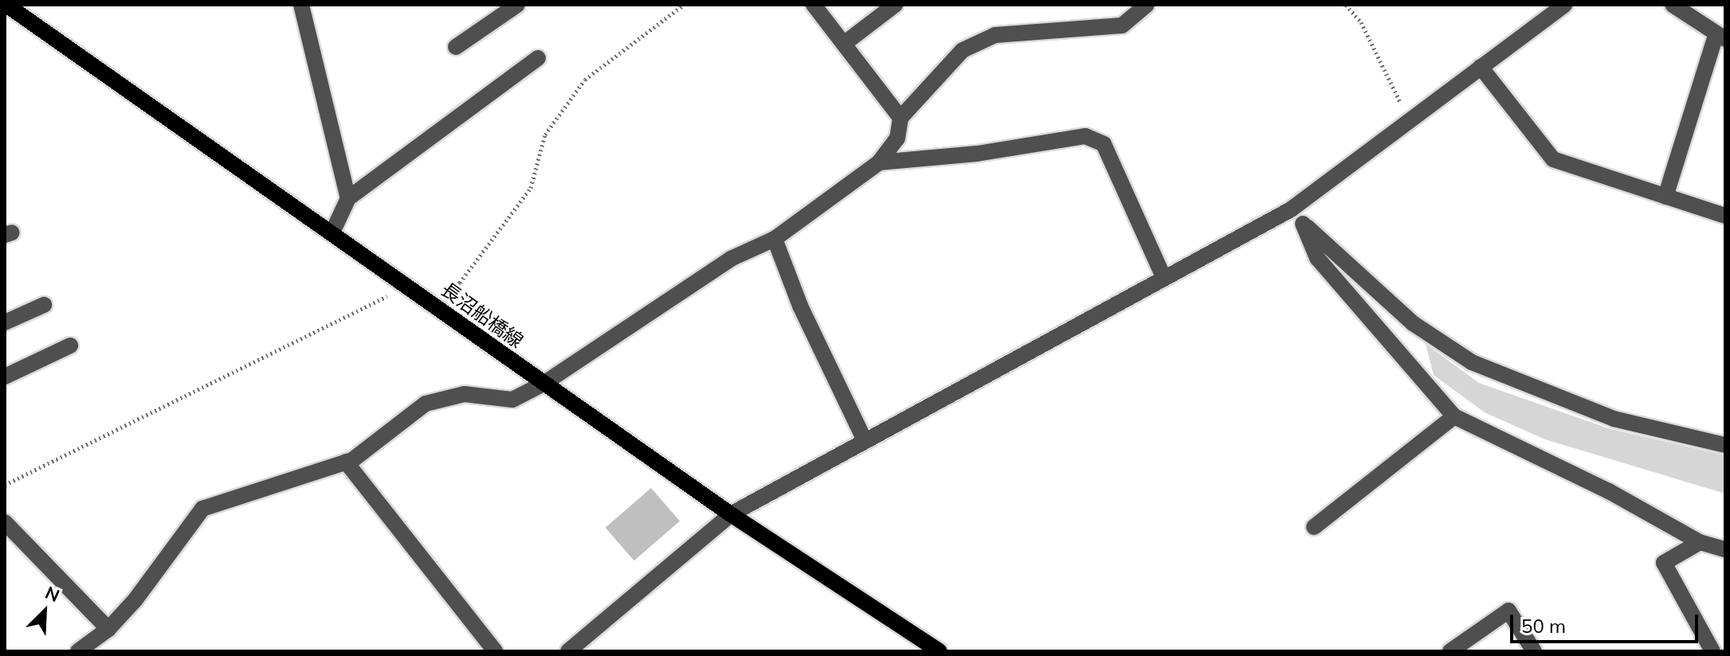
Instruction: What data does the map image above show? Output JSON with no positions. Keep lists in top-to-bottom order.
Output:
{
  "streets": {
    "main road": ["長沼船橋線"]
  },
  "scale_bar": "50 m",
  "north": "top right"
}
